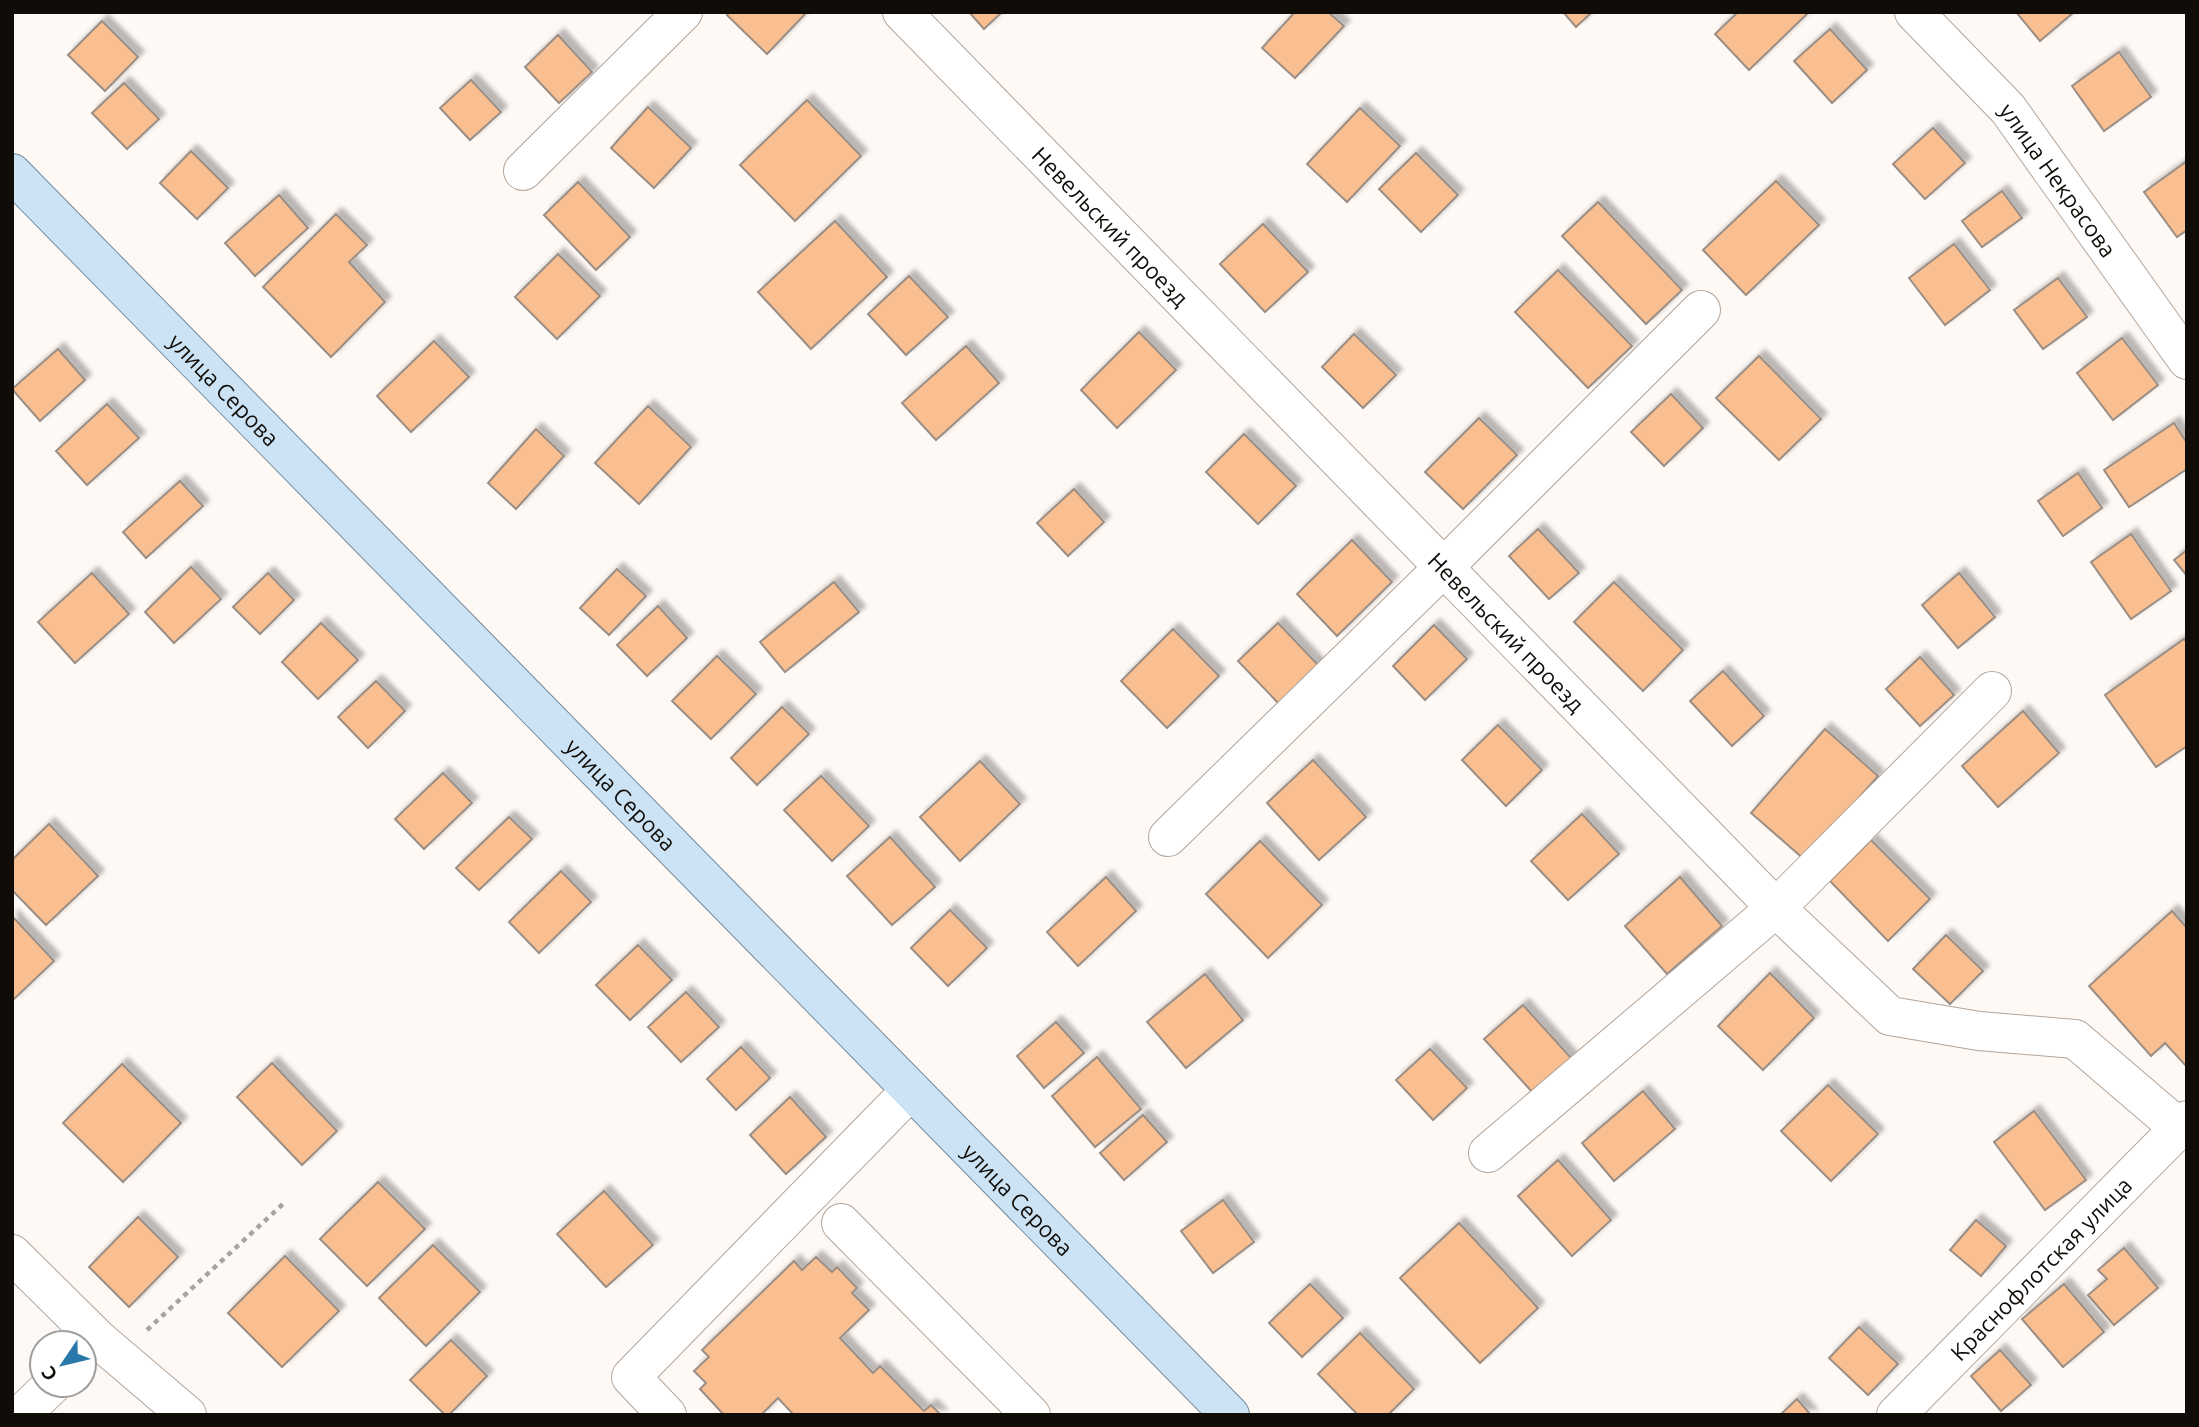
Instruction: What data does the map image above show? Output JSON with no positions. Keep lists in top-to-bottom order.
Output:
{
  "streets": {
    "main road": ["улица Серова"],
    "street": ["улица Некрасова", "Невельский проезд", "Краснофлотская улица"]
  },
  "crossings": [
    ["Невельский проезд", "Краснофлотская улица"]
  ],
  "north": "bottom left"
}
